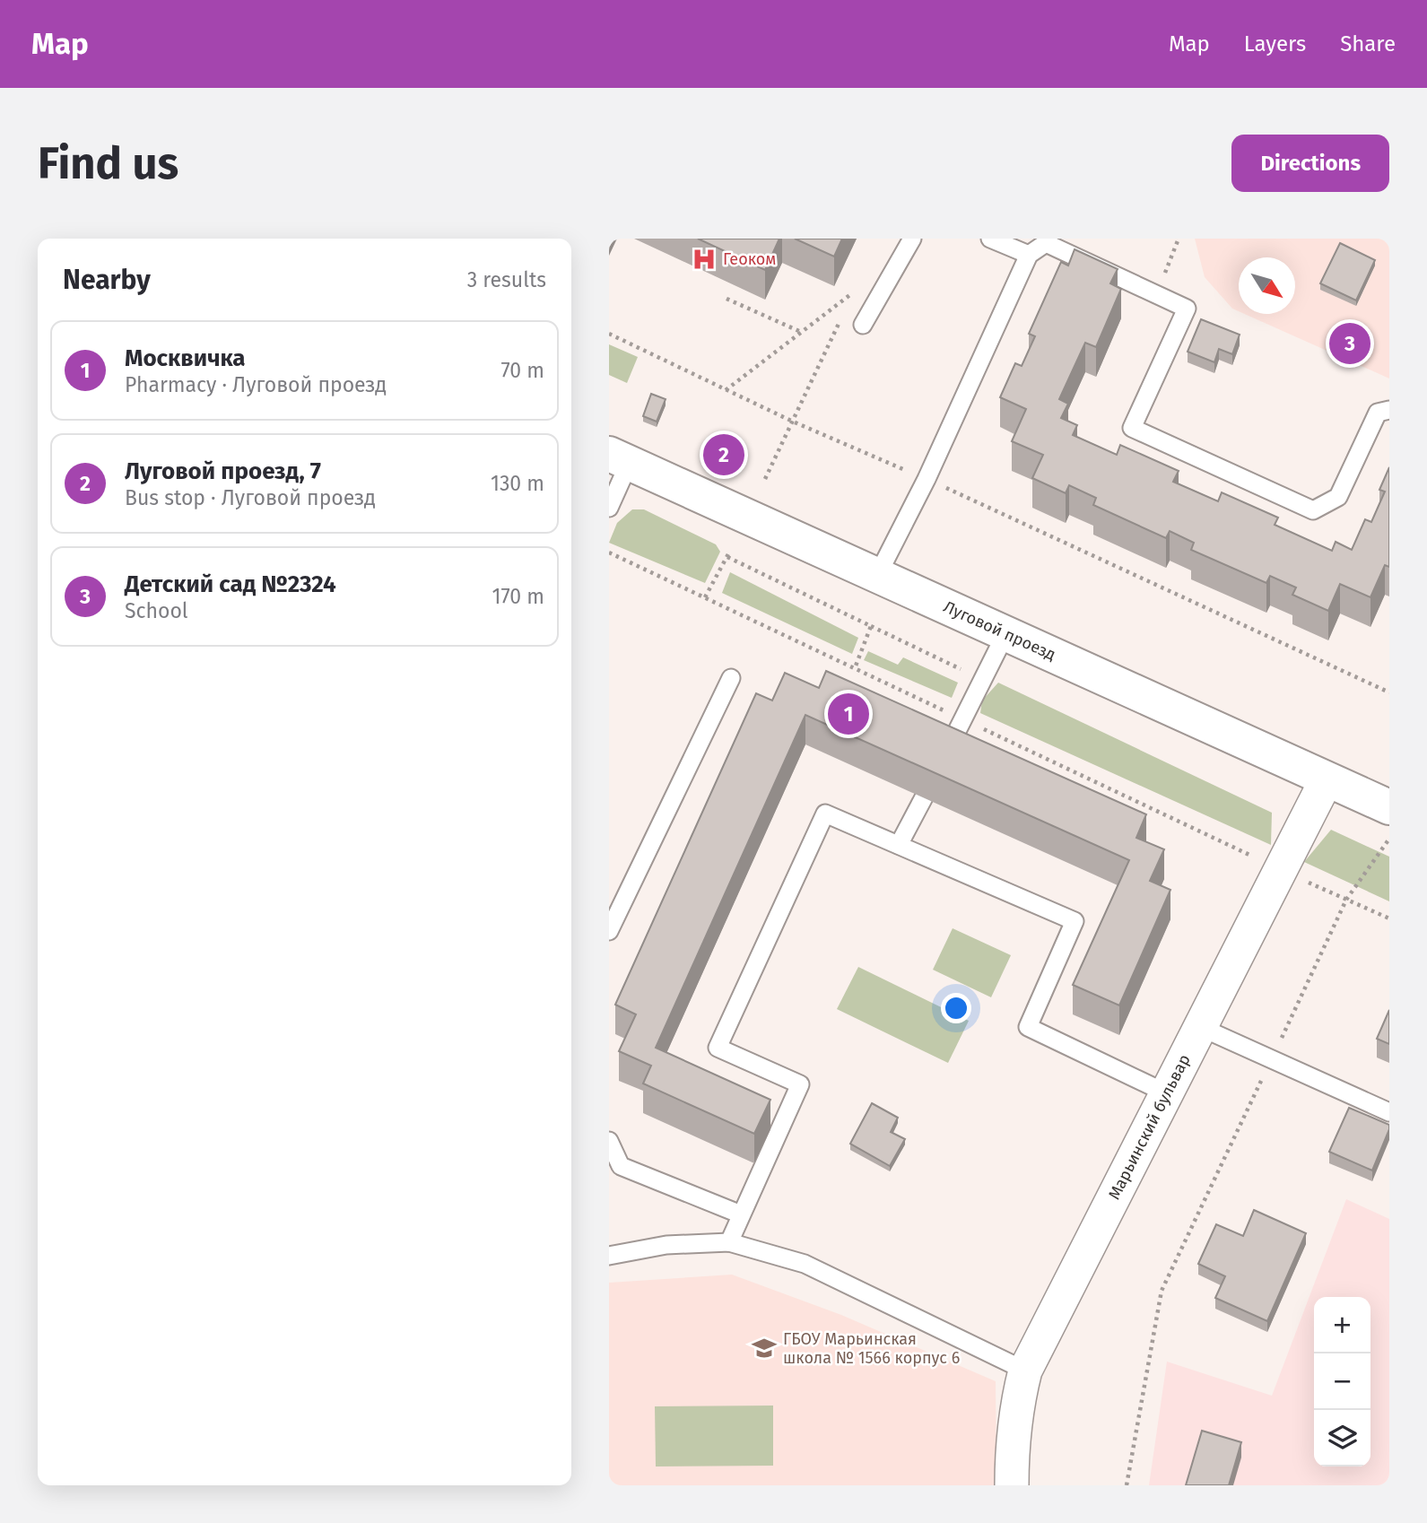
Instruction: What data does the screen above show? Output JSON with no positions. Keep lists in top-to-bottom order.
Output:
{
  "streets": {
    "street": ["Луговой проезд", "Марьинский бульвар"]
  },
  "crossings": [
    ["Луговой проезд", "Марьинский бульвар"]
  ],
  "places": {
    "hospital": ["Геоком"],
    "school or university": ["ГБОУ Марьинская школа № 1566 корпус 6"]
  },
  "north": "bottom right",
  "page": {
    "header": "Map",
    "nav": ["Map", "Layers", "Share"],
    "buttons": "Directions",
    "title": "Find us",
    "heading": ["Nearby", "3 results"],
    "pins": ["3", "2", "1"],
    "list": [
      {
        "mark": "1",
        "name": "Москвичка",
        "note": "Pharmacy · Луговой проезд",
        "value": "70 m"
      },
      {
        "mark": "2",
        "name": "Луговой проезд, 7",
        "note": "Bus stop · Луговой проезд",
        "value": "130 m"
      },
      {
        "mark": "3",
        "name": "Детский сад №2324",
        "note": "School",
        "value": "170 m"
      }
    ],
    "map_buttons": ["+", "−"]
  }
}
